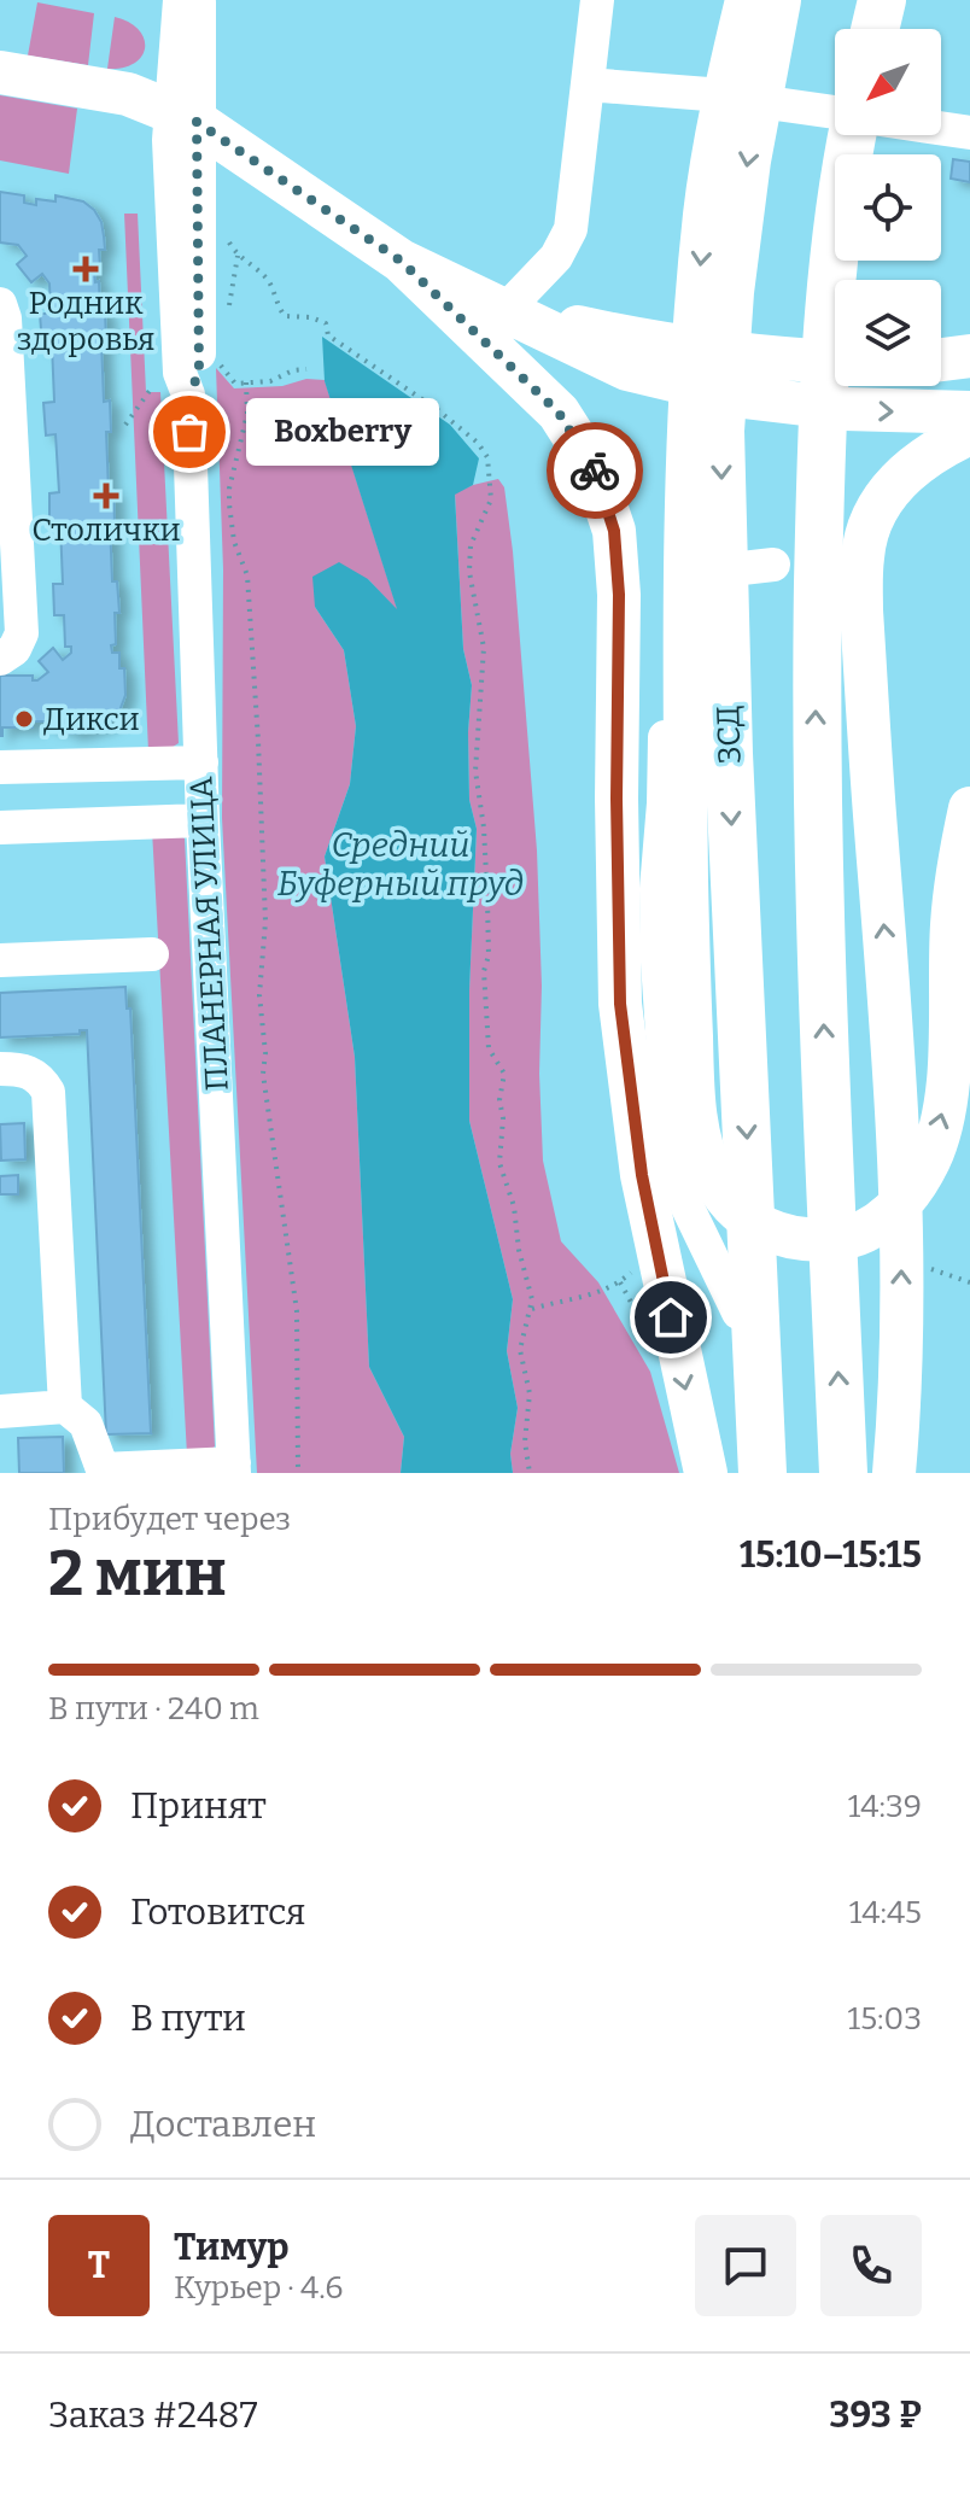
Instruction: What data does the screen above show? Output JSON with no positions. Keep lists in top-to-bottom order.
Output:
{
  "streets": {
    "highway": ["ЗСД"],
    "street": ["ПЛАНЕРНАЯ УЛИЦА"]
  },
  "water": ["Средний Буферный пруд"],
  "places": {
    "health": ["Родник здоровья", "Столички"],
    "other": ["Boxberry", "Дикси"]
  },
  "north": "bottom left",
  "page": {
    "bubble": "Boxberry",
    "heading": ["2 мин", "Прибудет через", "15:10–15:15"],
    "panel": [
      "Тимур",
      "Курьер · 4.6",
      "Заказ #2487",
      "393 ₽"
    ],
    "bar": "В пути · 240 m",
    "list": [
      ["Принят", "14:39"],
      ["Готовится", "14:45"],
      ["В пути", "15:03"],
      "Доставлен"
    ],
    "round": "Т"
  }
}
